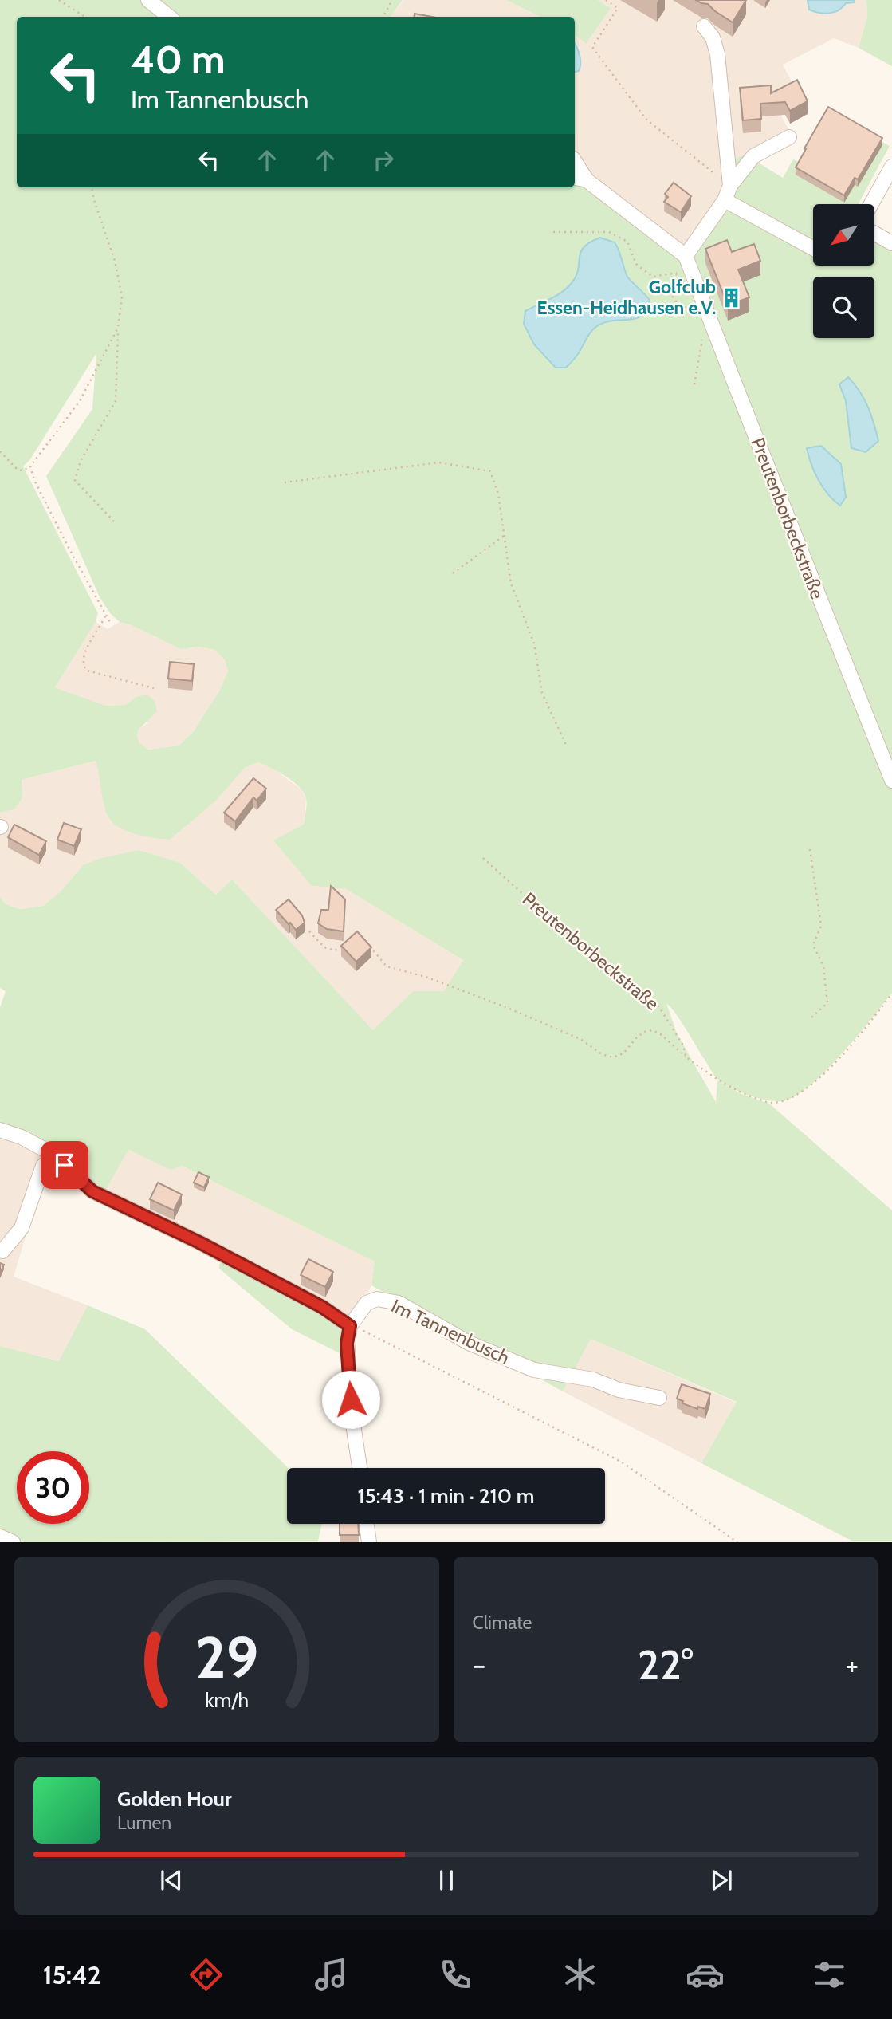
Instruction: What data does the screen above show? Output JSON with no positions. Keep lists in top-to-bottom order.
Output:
{
  "streets": {
    "street": ["Preutenborbeckstraße", "Im Tannenbusch"]
  },
  "places": {
    "building": ["Golfclub Essen-Heidhausen e.V."]
  },
  "north": "bottom left",
  "page": {
    "turn": ["40 m", "Im Tannenbusch"],
    "limit": "30",
    "trip": "15:43 · 1 min · 210 m",
    "tile": "Climate",
    "heat": ["−", "22°", "+"],
    "song": ["Golden Hour", "Lumen"],
    "tabs": "15:42",
    "gauge": ["29", "km/h"]
  }
}
